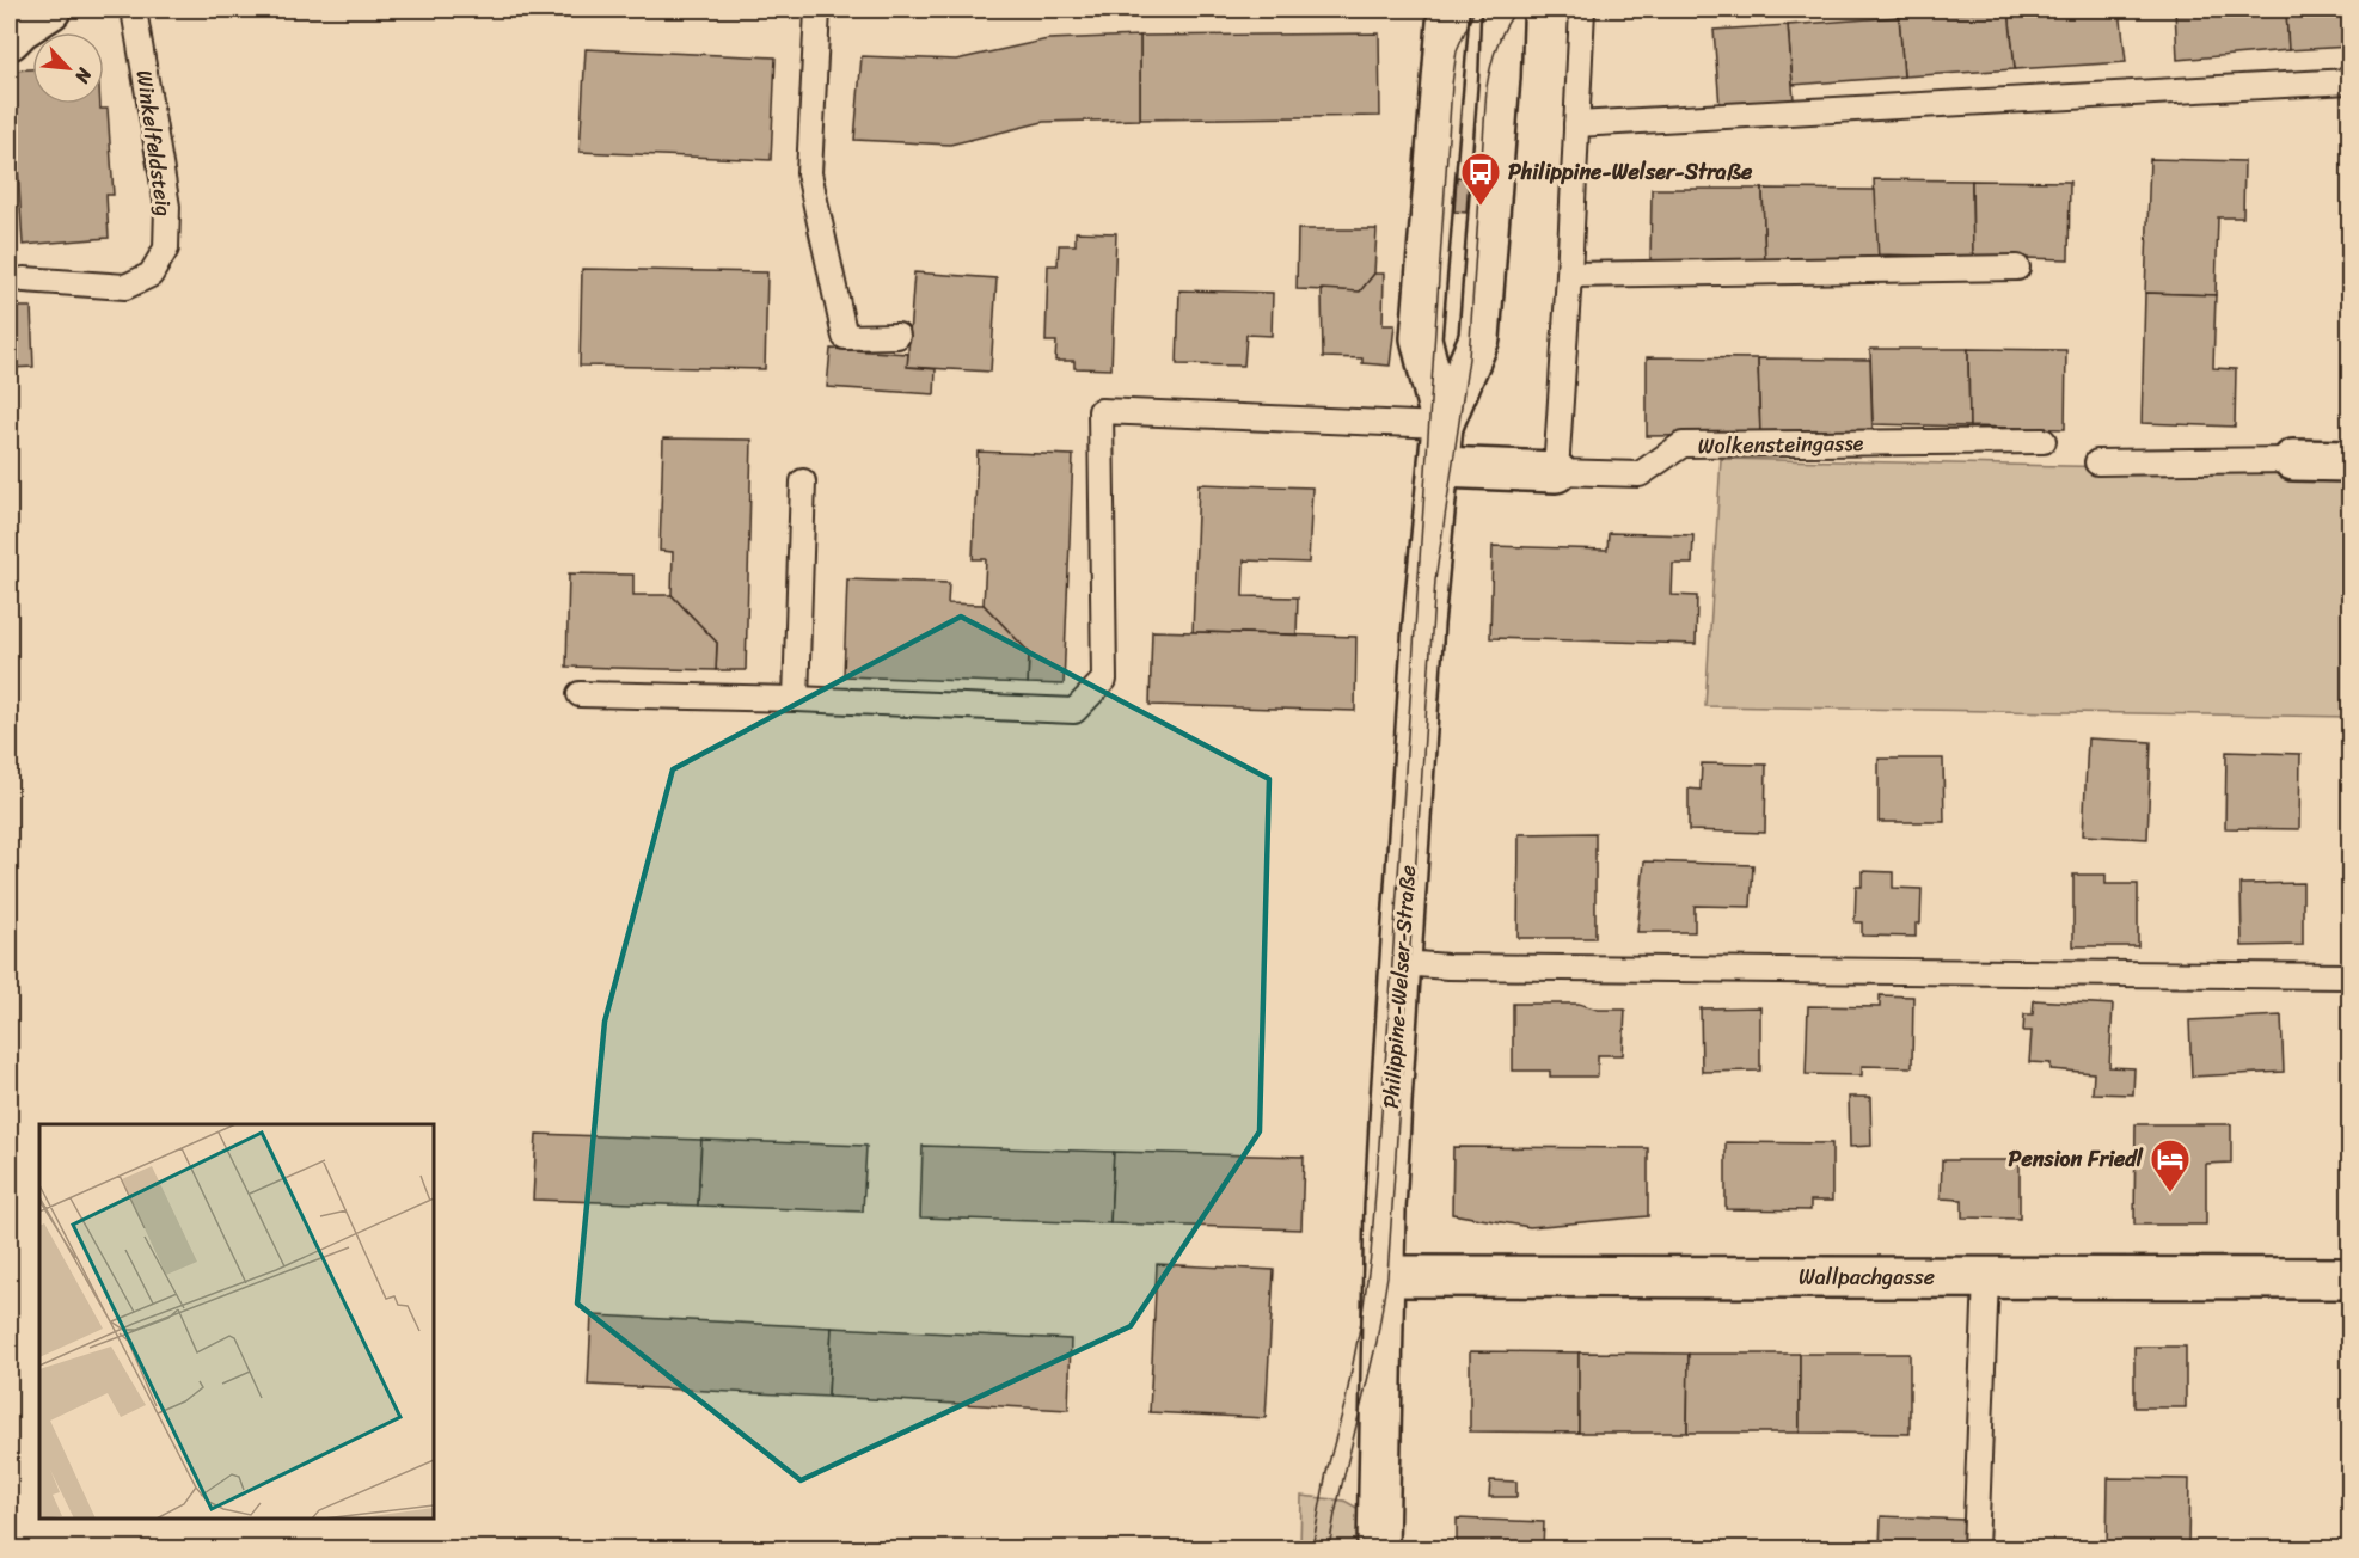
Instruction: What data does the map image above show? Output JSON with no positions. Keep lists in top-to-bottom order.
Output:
{
  "streets": {
    "street": ["Wolkensteingasse", "Philippine-Welser-Straße", "Wallpachgasse"],
    "lane": ["Winkelfeldsteig"]
  },
  "crossings": [
    ["Wolkensteingasse", "Philippine-Welser-Straße"],
    ["Philippine-Welser-Straße", "Wallpachgasse"]
  ],
  "places": {
    "bus stop": ["Philippine-Welser-Straße"],
    "hotel": ["Pension Friedl"]
  },
  "north": "bottom right"
}
